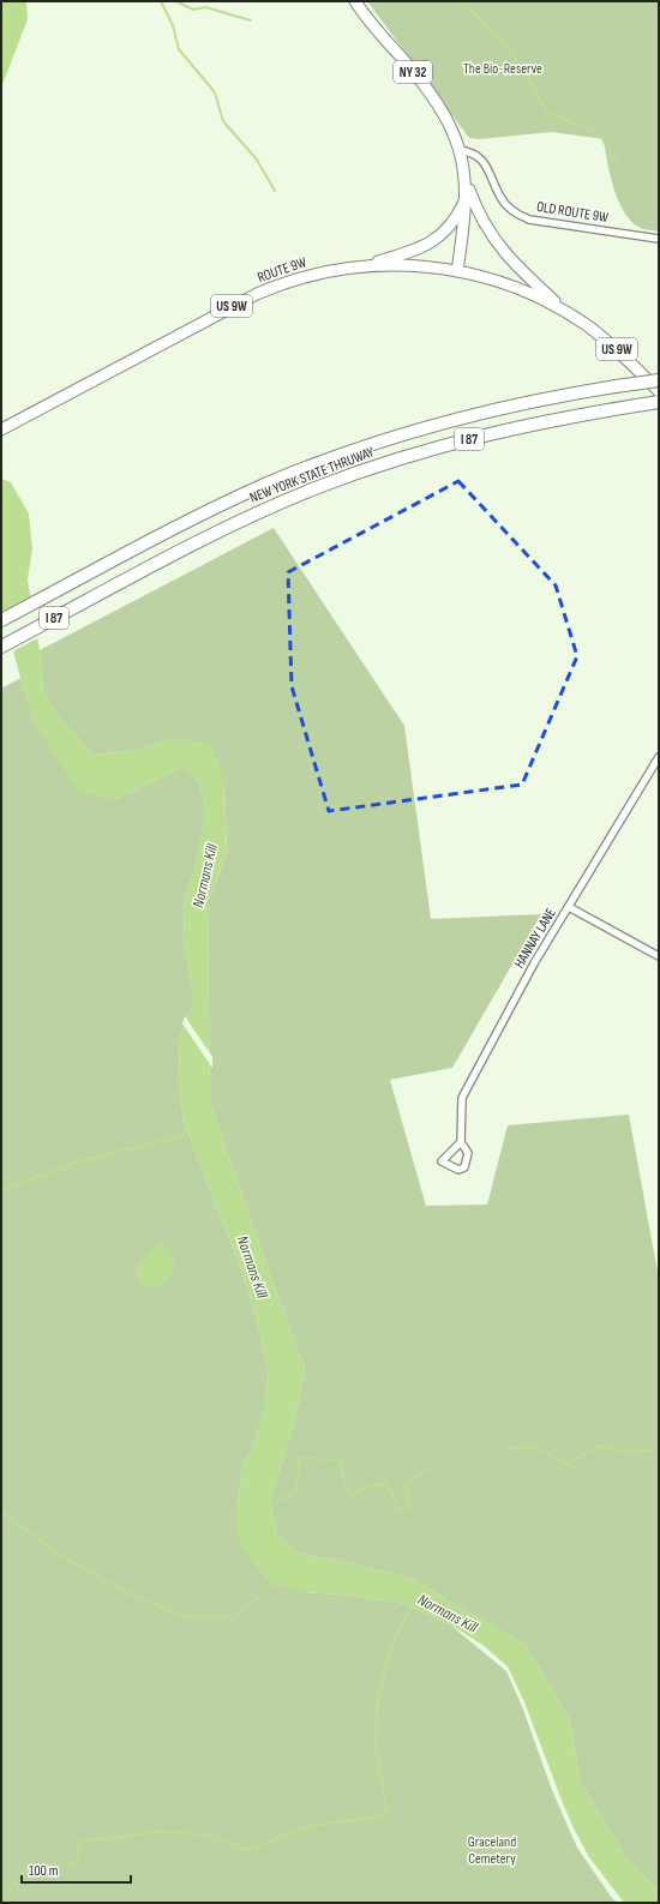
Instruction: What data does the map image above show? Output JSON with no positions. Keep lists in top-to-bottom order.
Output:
{
  "streets": {
    "highway": ["I 87", "NEW YORK STATE THRUWAY"],
    "main road": ["NY 32", "ROUTE 9W", "US 9W"],
    "street": ["OLD ROUTE 9W", "HANNAY LANE"]
  },
  "crossings": [
    ["NY 32", "OLD ROUTE 9W"],
    ["NY 32", "ROUTE 9W"],
    ["NY 32", "US 9W"],
    ["ROUTE 9W", "US 9W"]
  ],
  "water": ["Normans Kill"],
  "parks": ["The Bio-Reserve", "Graceland Cemetery"],
  "scale_bar": "100 m"
}
